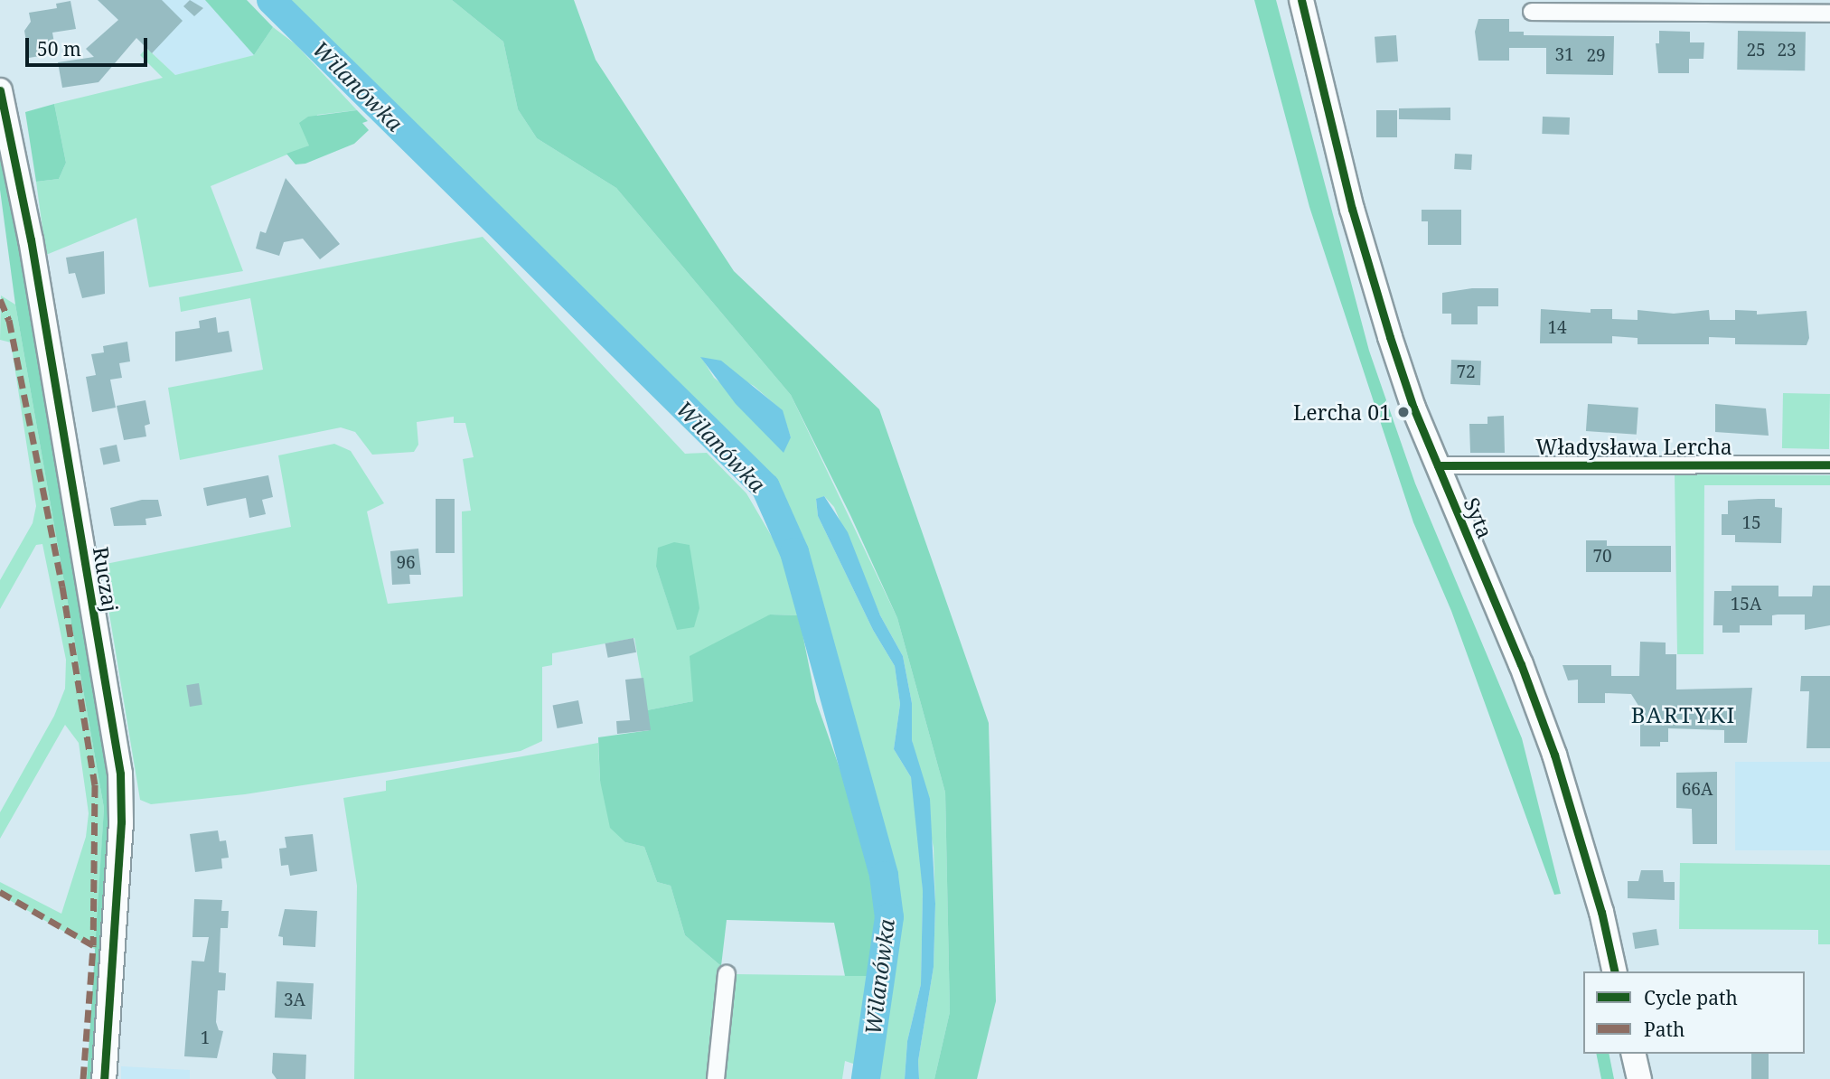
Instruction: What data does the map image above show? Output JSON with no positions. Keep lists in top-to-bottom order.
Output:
{
  "streets": {
    "street": ["Władysława Lercha", "Syta", "Ruczaj"]
  },
  "crossings": [
    ["Władysława Lercha", "Syta"]
  ],
  "districts": ["BARTYKI"],
  "water": ["Wilanówka"],
  "places": ["Lercha 01"],
  "house_numbers": [
    "25",
    "23",
    "31",
    "29",
    "14",
    "72",
    "15",
    "70",
    "96",
    "15A",
    "66A",
    "3A",
    "1"
  ],
  "legend": ["Cycle path", "Path"],
  "scale_bar": "50 m"
}
